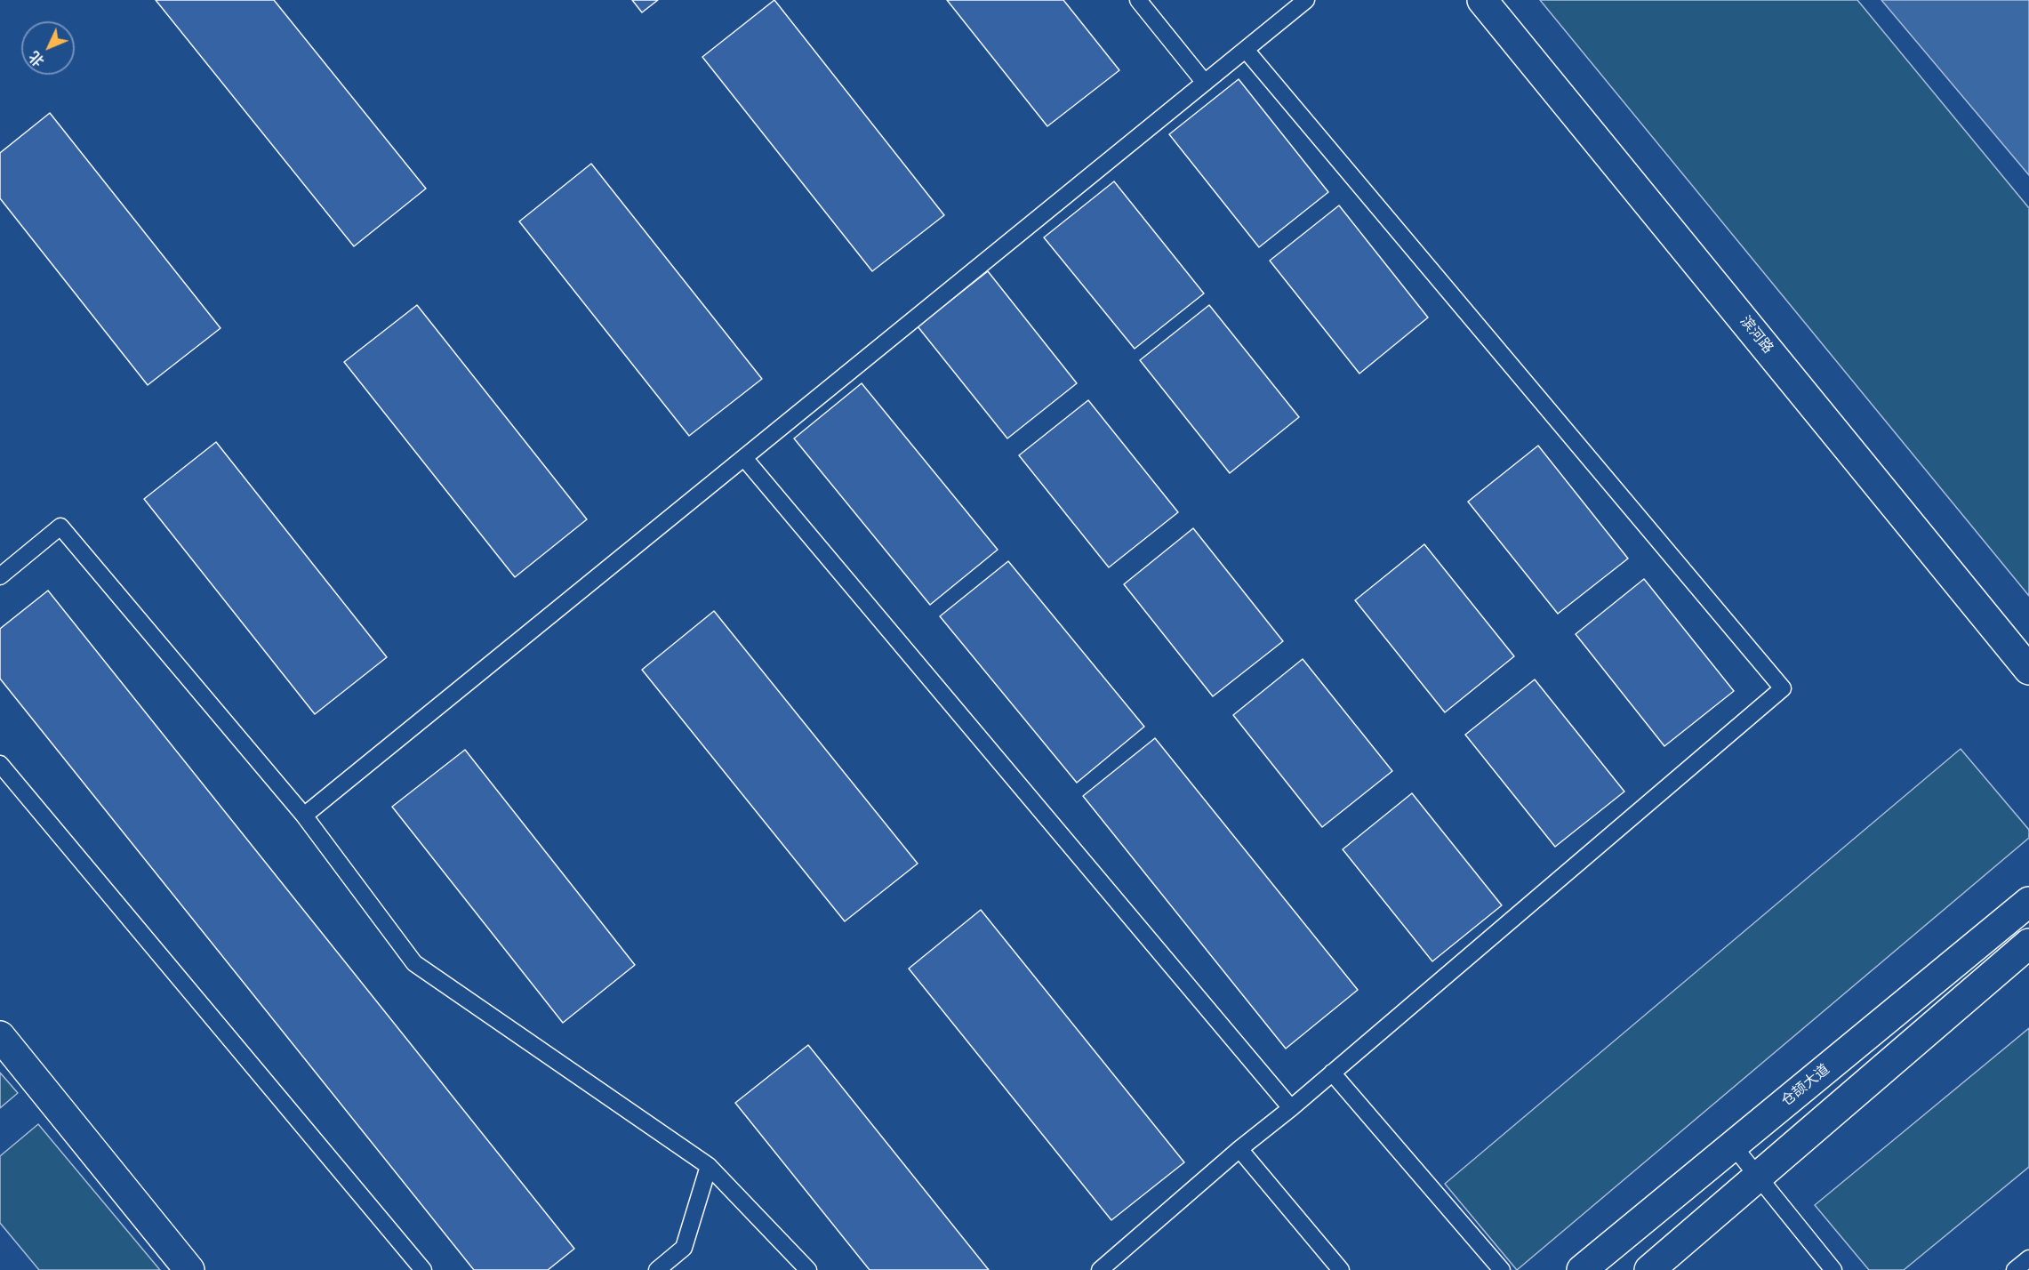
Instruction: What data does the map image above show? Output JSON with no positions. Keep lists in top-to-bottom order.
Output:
{
  "streets": {
    "main road": ["滨河路", "仓颉大道"]
  },
  "north": "bottom left"
}
